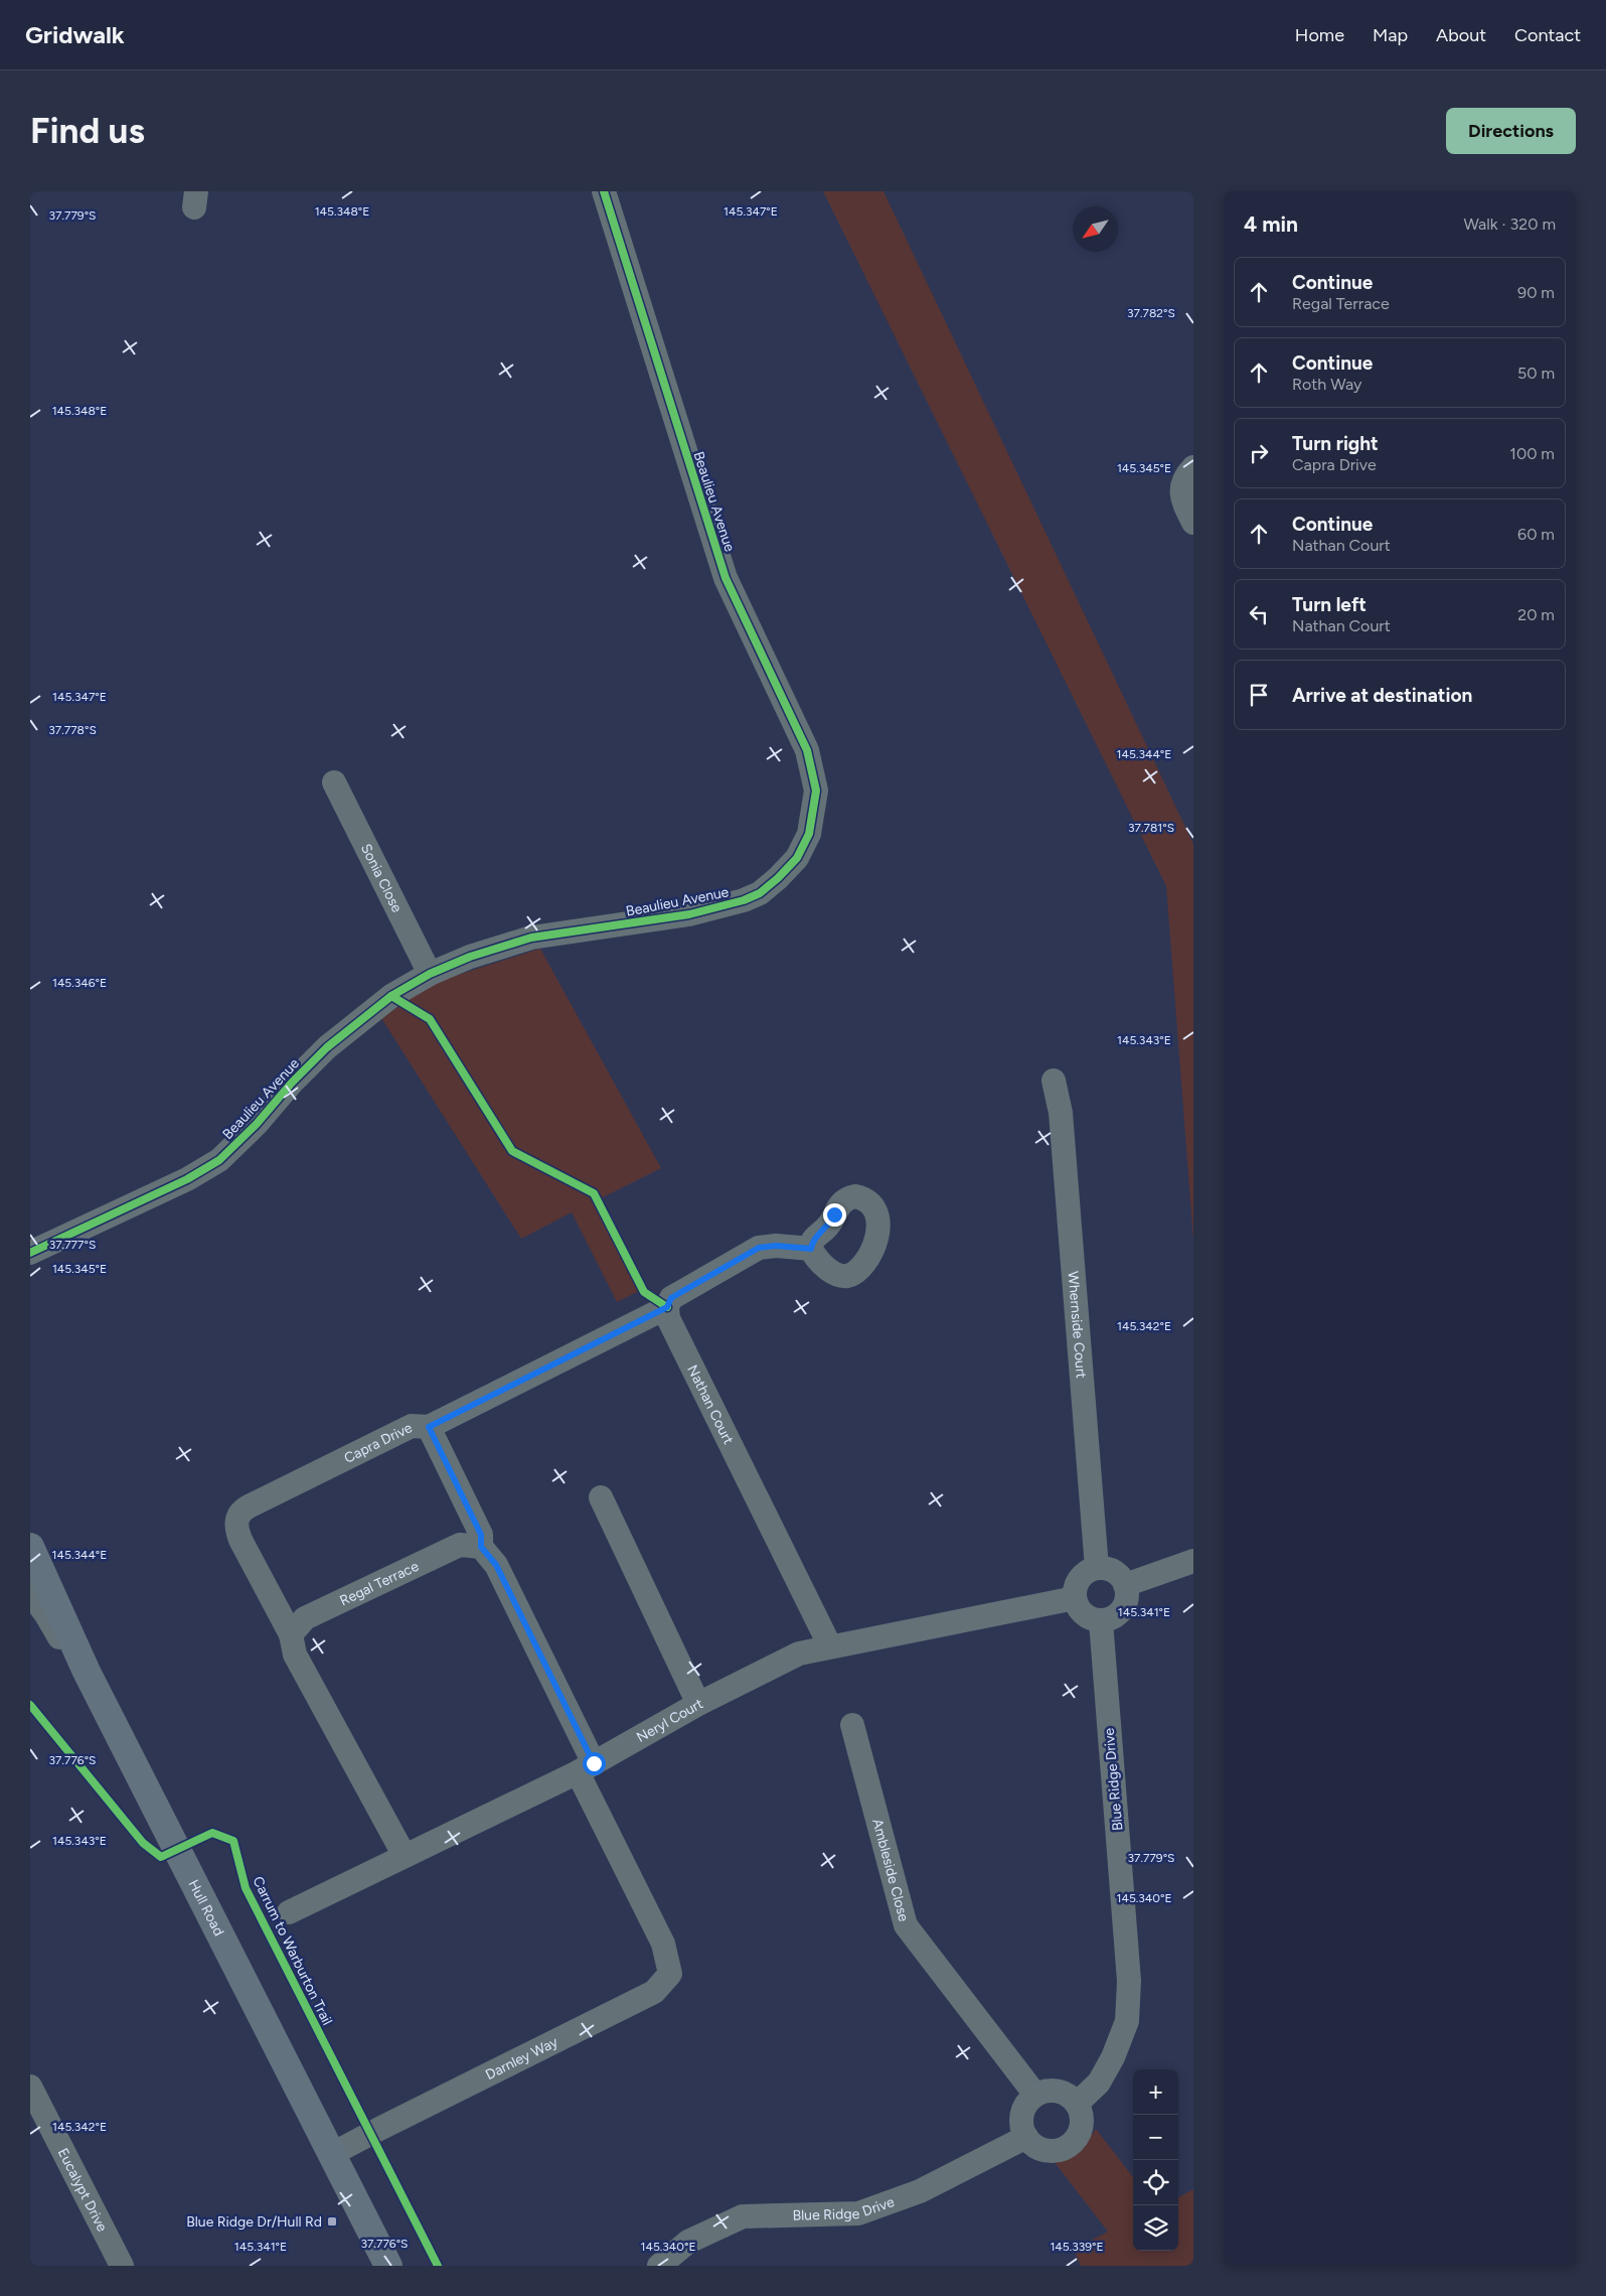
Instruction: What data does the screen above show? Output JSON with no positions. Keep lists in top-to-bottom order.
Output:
{
  "streets": {
    "main road": ["Hull Road"],
    "street": [
      "Beaulieu Avenue",
      "Sonia Close",
      "Whernside Court",
      "Nathan Court",
      "Capra Drive",
      "Regal Terrace",
      "Neryl Court",
      "Blue Ridge Drive",
      "Ambleside Close",
      "Darnley Way",
      "Eucalypt Drive"
    ],
    "cycle path": ["Carrum to Warburton Trail"]
  },
  "crossings": [
    ["Beaulieu Avenue", "Sonia Close"],
    ["Whernside Court", "Neryl Court"],
    ["Whernside Court", "Blue Ridge Drive"],
    ["Nathan Court", "Capra Drive"],
    ["Nathan Court", "Neryl Court"],
    ["Capra Drive", "Regal Terrace"],
    ["Neryl Court", "Blue Ridge Drive"],
    ["Neryl Court", "Darnley Way"],
    ["Blue Ridge Drive", "Ambleside Close"],
    ["Hull Road", "Darnley Way"]
  ],
  "places": {
    "transit": ["Blue Ridge Dr/Hull Rd"]
  },
  "north": "bottom left",
  "page": {
    "header": "Gridwalk",
    "nav": [
      "Home",
      "Map",
      "About",
      "Contact"
    ],
    "buttons": "Directions",
    "title": "Find us",
    "heading": ["4 min", "Walk · 320 m"],
    "list": [
      ["Continue", "Regal Terrace", "90 m"],
      ["Continue", "Roth Way", "50 m"],
      ["Turn right", "Capra Drive", "100 m"],
      ["Continue", "Nathan Court", "60 m"],
      ["Turn left", "Nathan Court", "20 m"],
      "Arrive at destination"
    ],
    "map_buttons": ["+", "−"]
  },
  "coordinates": [
    "145.348°E",
    "145.347°E",
    "37.779°S",
    "37.782°S",
    "145.345°E",
    "37.778°S",
    "145.344°E",
    "37.781°S",
    "145.346°E",
    "145.343°E",
    "37.777°S",
    "145.342°E",
    "145.341°E",
    "37.776°S",
    "145.340°E",
    "145.339°E"
  ]
}
